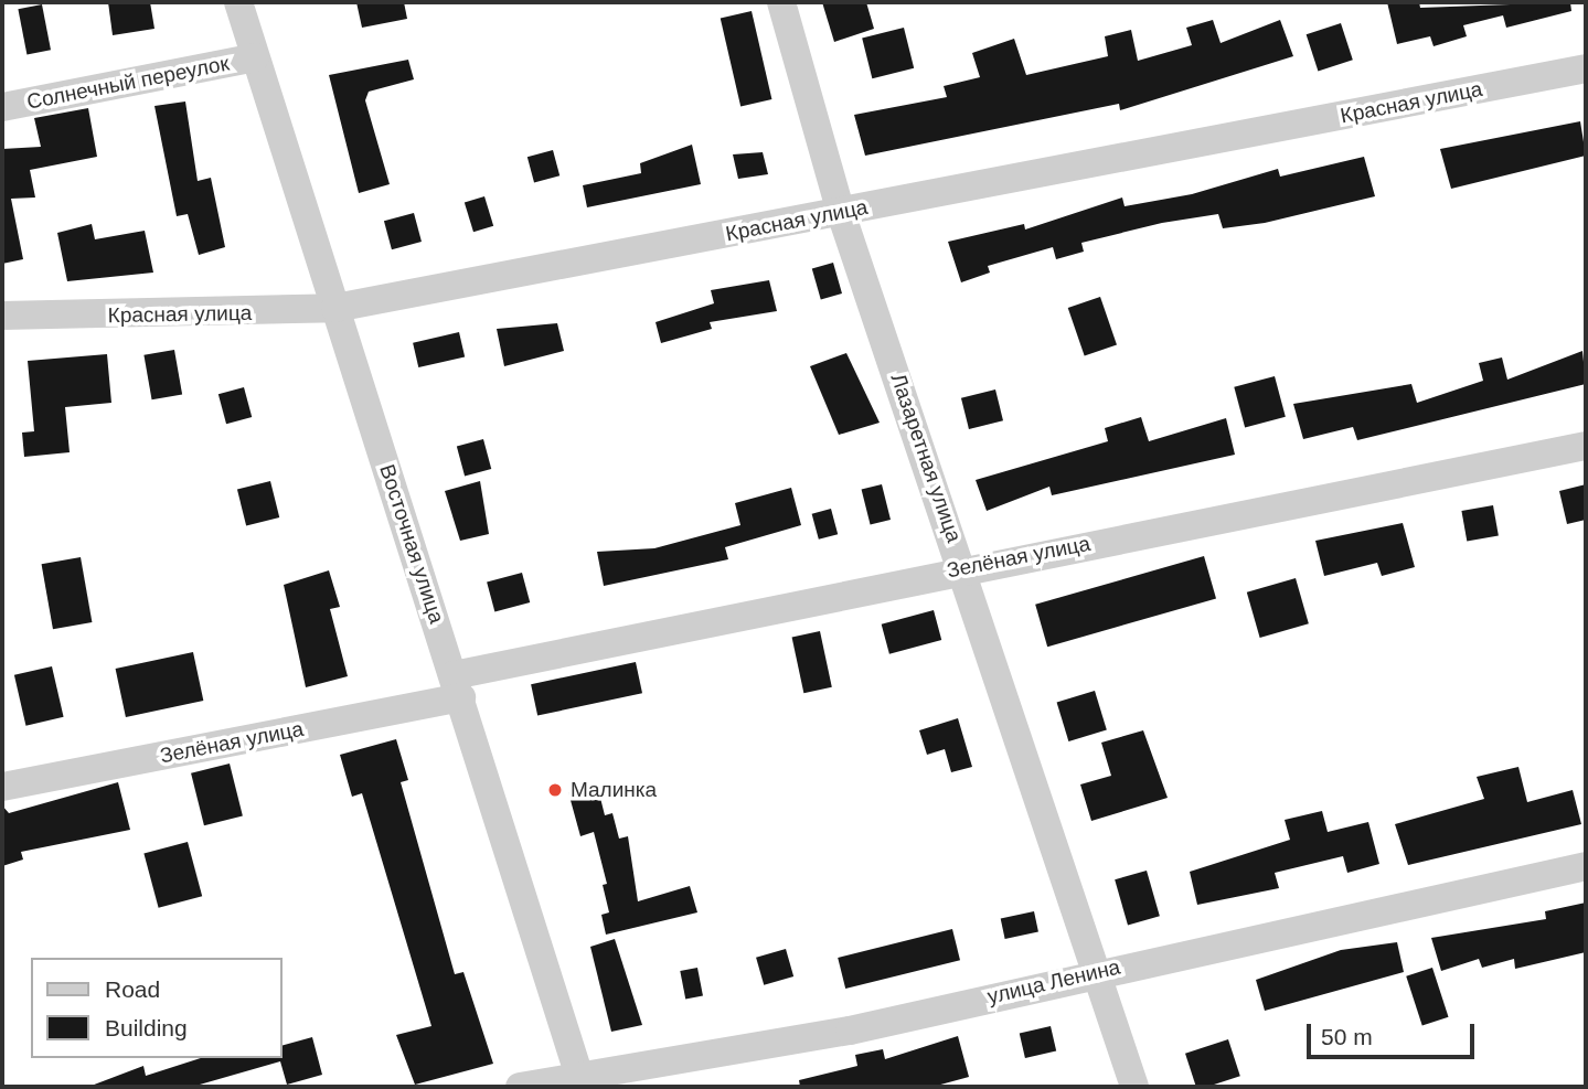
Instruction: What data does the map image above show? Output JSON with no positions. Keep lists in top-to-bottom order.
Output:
{
  "streets": {
    "street": [
      "Солнечный переулок",
      "Красная улица",
      "Лазаретная улица",
      "Восточная улица",
      "Зелёная улица",
      "улица Ленина"
    ]
  },
  "crossings": [
    ["Солнечный переулок", "Восточная улица"],
    ["Красная улица", "Лазаретная улица"],
    ["Красная улица", "Восточная улица"],
    ["Лазаретная улица", "Зелёная улица"],
    ["Лазаретная улица", "улица Ленина"],
    ["Восточная улица", "Зелёная улица"],
    ["Восточная улица", "улица Ленина"]
  ],
  "places": ["Малинка"],
  "legend": ["Road", "Building"],
  "scale_bar": "50 m"
}
